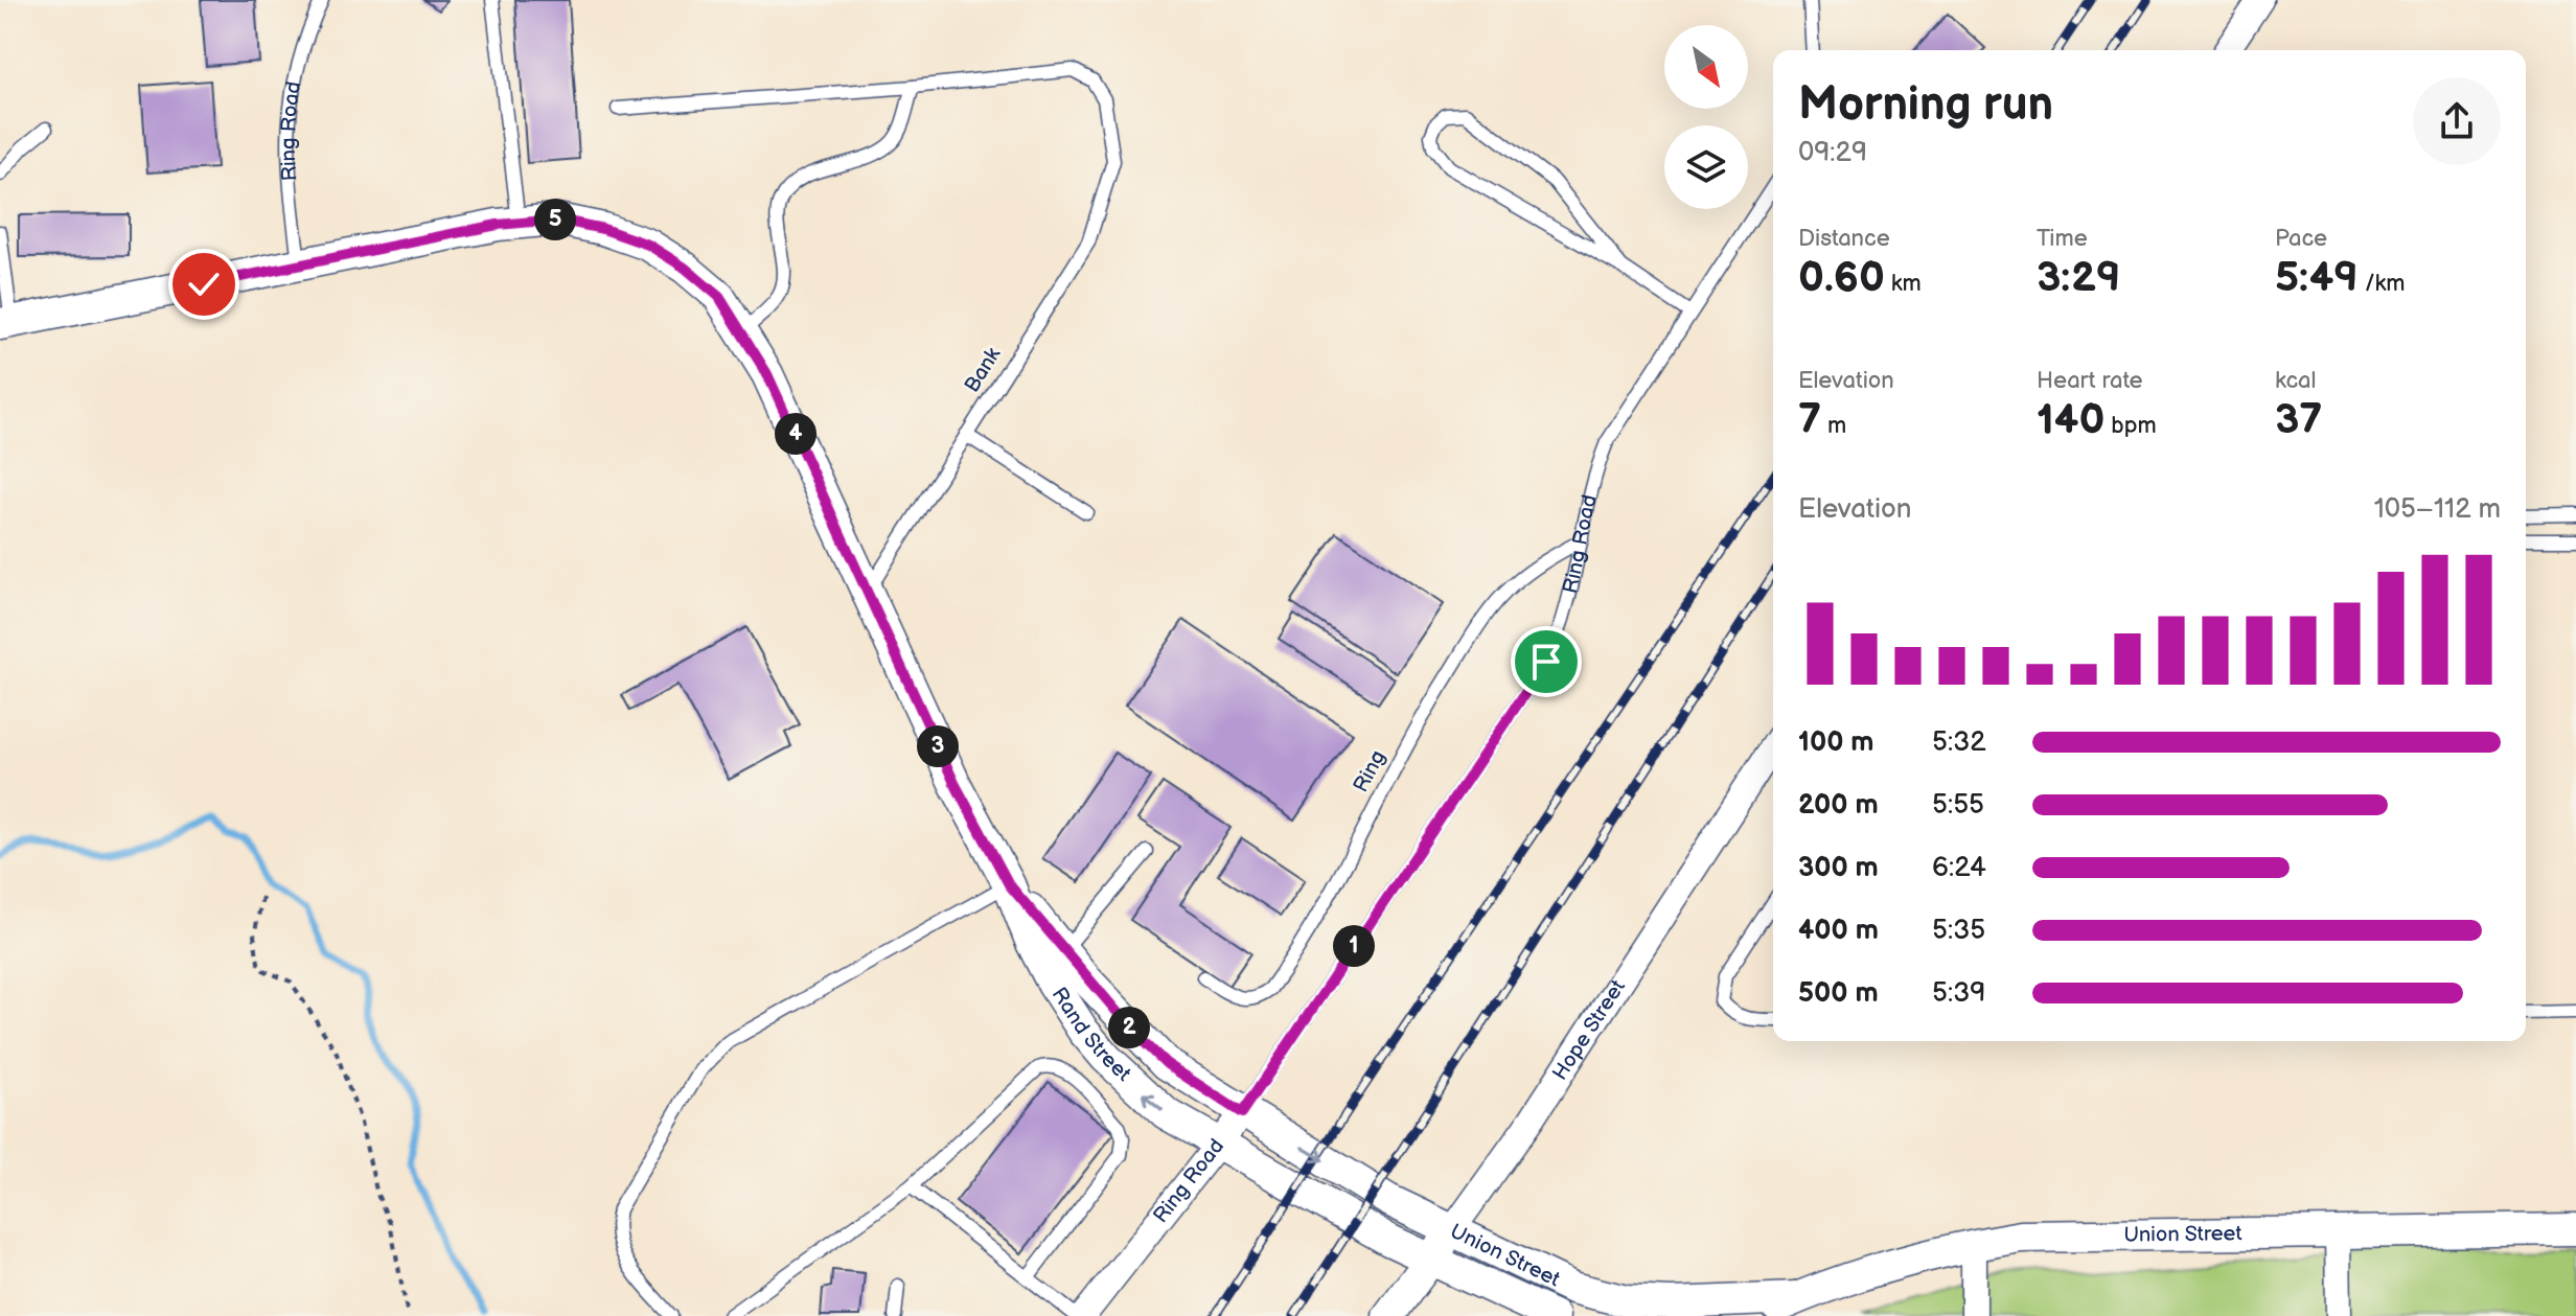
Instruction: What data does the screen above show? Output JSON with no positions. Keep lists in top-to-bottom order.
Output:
{
  "streets": {
    "street": [
      "Ring Road",
      "Hope Street",
      "Rand Street",
      "Union Street"
    ],
    "lane": ["Bank", "Ring"]
  },
  "crossings": [
    ["Ring Road", "Ring"],
    ["Ring Road", "Rand Street"],
    ["Ring Road", "Union Street"],
    ["Bank", "Rand Street"],
    ["Hope Street", "Union Street"],
    ["Rand Street", "Union Street"]
  ],
  "north": "bottom right",
  "page": {
    "heading": ["Morning run", "09:29"],
    "stats": [
      ["Distance", "0.60 km"],
      ["Time", "3:29"],
      ["Pace", "5:49 /km"],
      ["Elevation", "7 m"],
      ["Heart rate", "140 bpm"],
      ["kcal", "37"]
    ],
    "pins": [
      "5",
      "4",
      "3",
      "1",
      "2"
    ],
    "chart": ["Elevation", "105–112 m"],
    "list": [
      {
        "name": "100 m",
        "note": "5:32"
      },
      {
        "name": "200 m",
        "note": "5:55"
      },
      {
        "name": "300 m",
        "note": "6:24"
      },
      {
        "name": "400 m",
        "note": "5:35"
      },
      {
        "name": "500 m",
        "note": "5:39"
      }
    ]
  }
}
